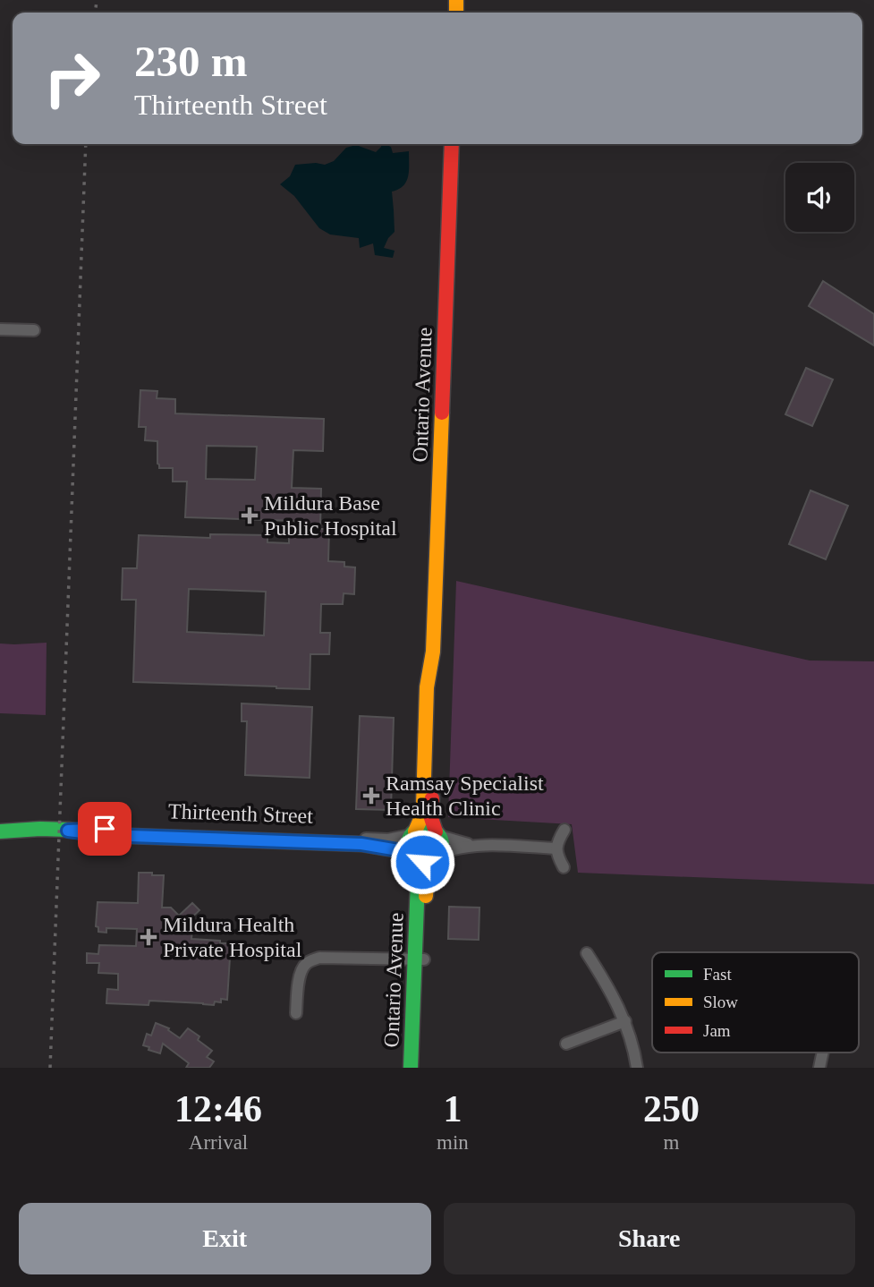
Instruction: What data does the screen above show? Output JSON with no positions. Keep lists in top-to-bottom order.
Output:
{
  "streets": {
    "street": ["Ontario Avenue", "Thirteenth Street"]
  },
  "crossings": [
    ["Ontario Avenue", "Thirteenth Street"]
  ],
  "places": {
    "health": ["Mildura Base Public Hospital", "Ramsay Specialist Health Clinic", "Mildura Health Private Hospital"]
  },
  "legend": ["Fast", "Slow", "Jam"],
  "page": {
    "turn": ["230 m", "Thirteenth Street"],
    "eta": [
      "12:46",
      "Arrival",
      "1",
      "min",
      "250",
      "m"
    ],
    "buttons": ["Exit", "Share"]
  }
}
